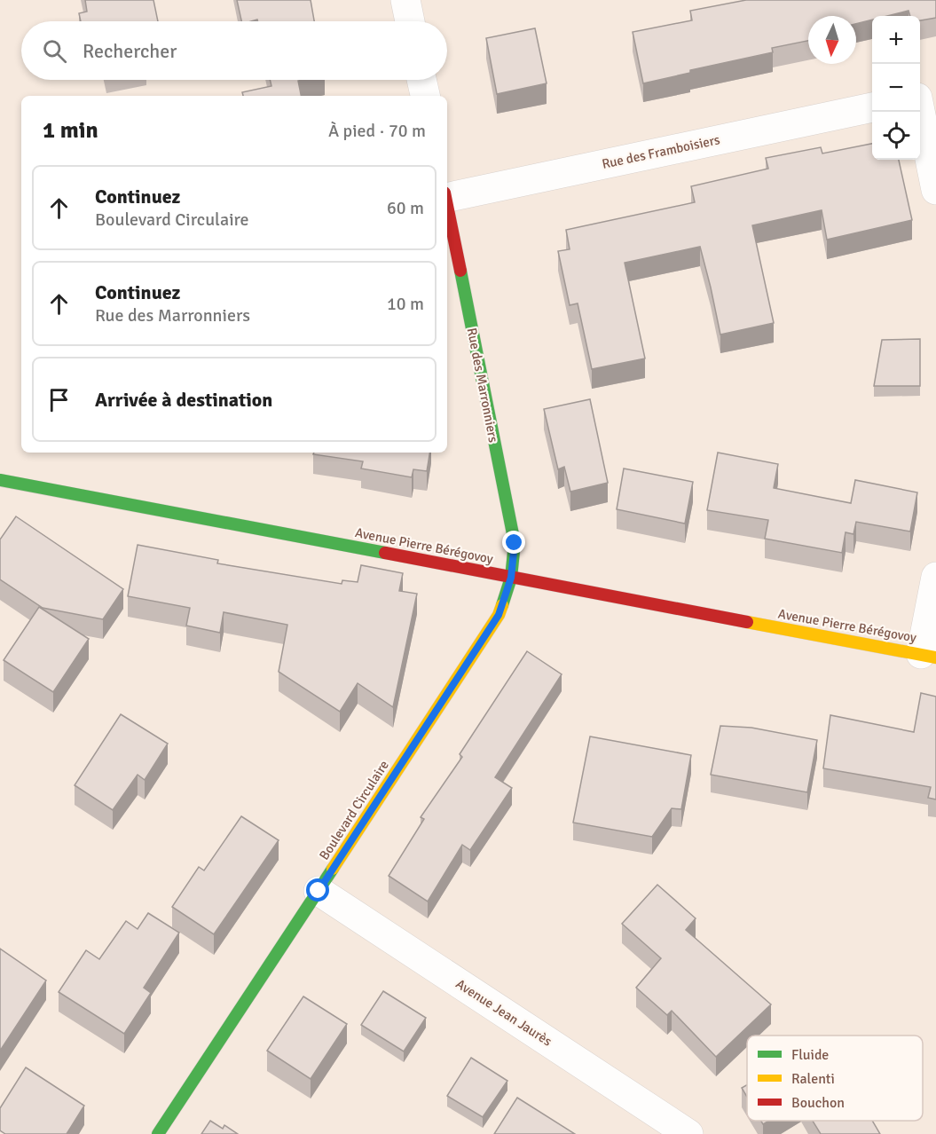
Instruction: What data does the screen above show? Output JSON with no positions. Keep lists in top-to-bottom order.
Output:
{
  "streets": {
    "street": [
      "Rue des Framboisiers",
      "Rue des Marronniers",
      "Avenue Pierre Bérégovoy",
      "Boulevard Circulaire",
      "Avenue Jean Jaurès"
    ]
  },
  "crossings": [
    ["Rue des Marronniers", "Avenue Pierre Bérégovoy"],
    ["Rue des Marronniers", "Boulevard Circulaire"],
    ["Avenue Pierre Bérégovoy", "Boulevard Circulaire"],
    ["Boulevard Circulaire", "Avenue Jean Jaurès"]
  ],
  "legend": ["Fluide", "Ralenti", "Bouchon"],
  "north": "bottom",
  "page": {
    "map_buttons": ["+", "−"],
    "search": "Rechercher",
    "heading": ["1 min", "À pied · 70 m"],
    "list": [
      ["Continuez", "Boulevard Circulaire", "60 m"],
      ["Continuez", "Rue des Marronniers", "10 m"],
      "Arrivée à destination"
    ]
  }
}
